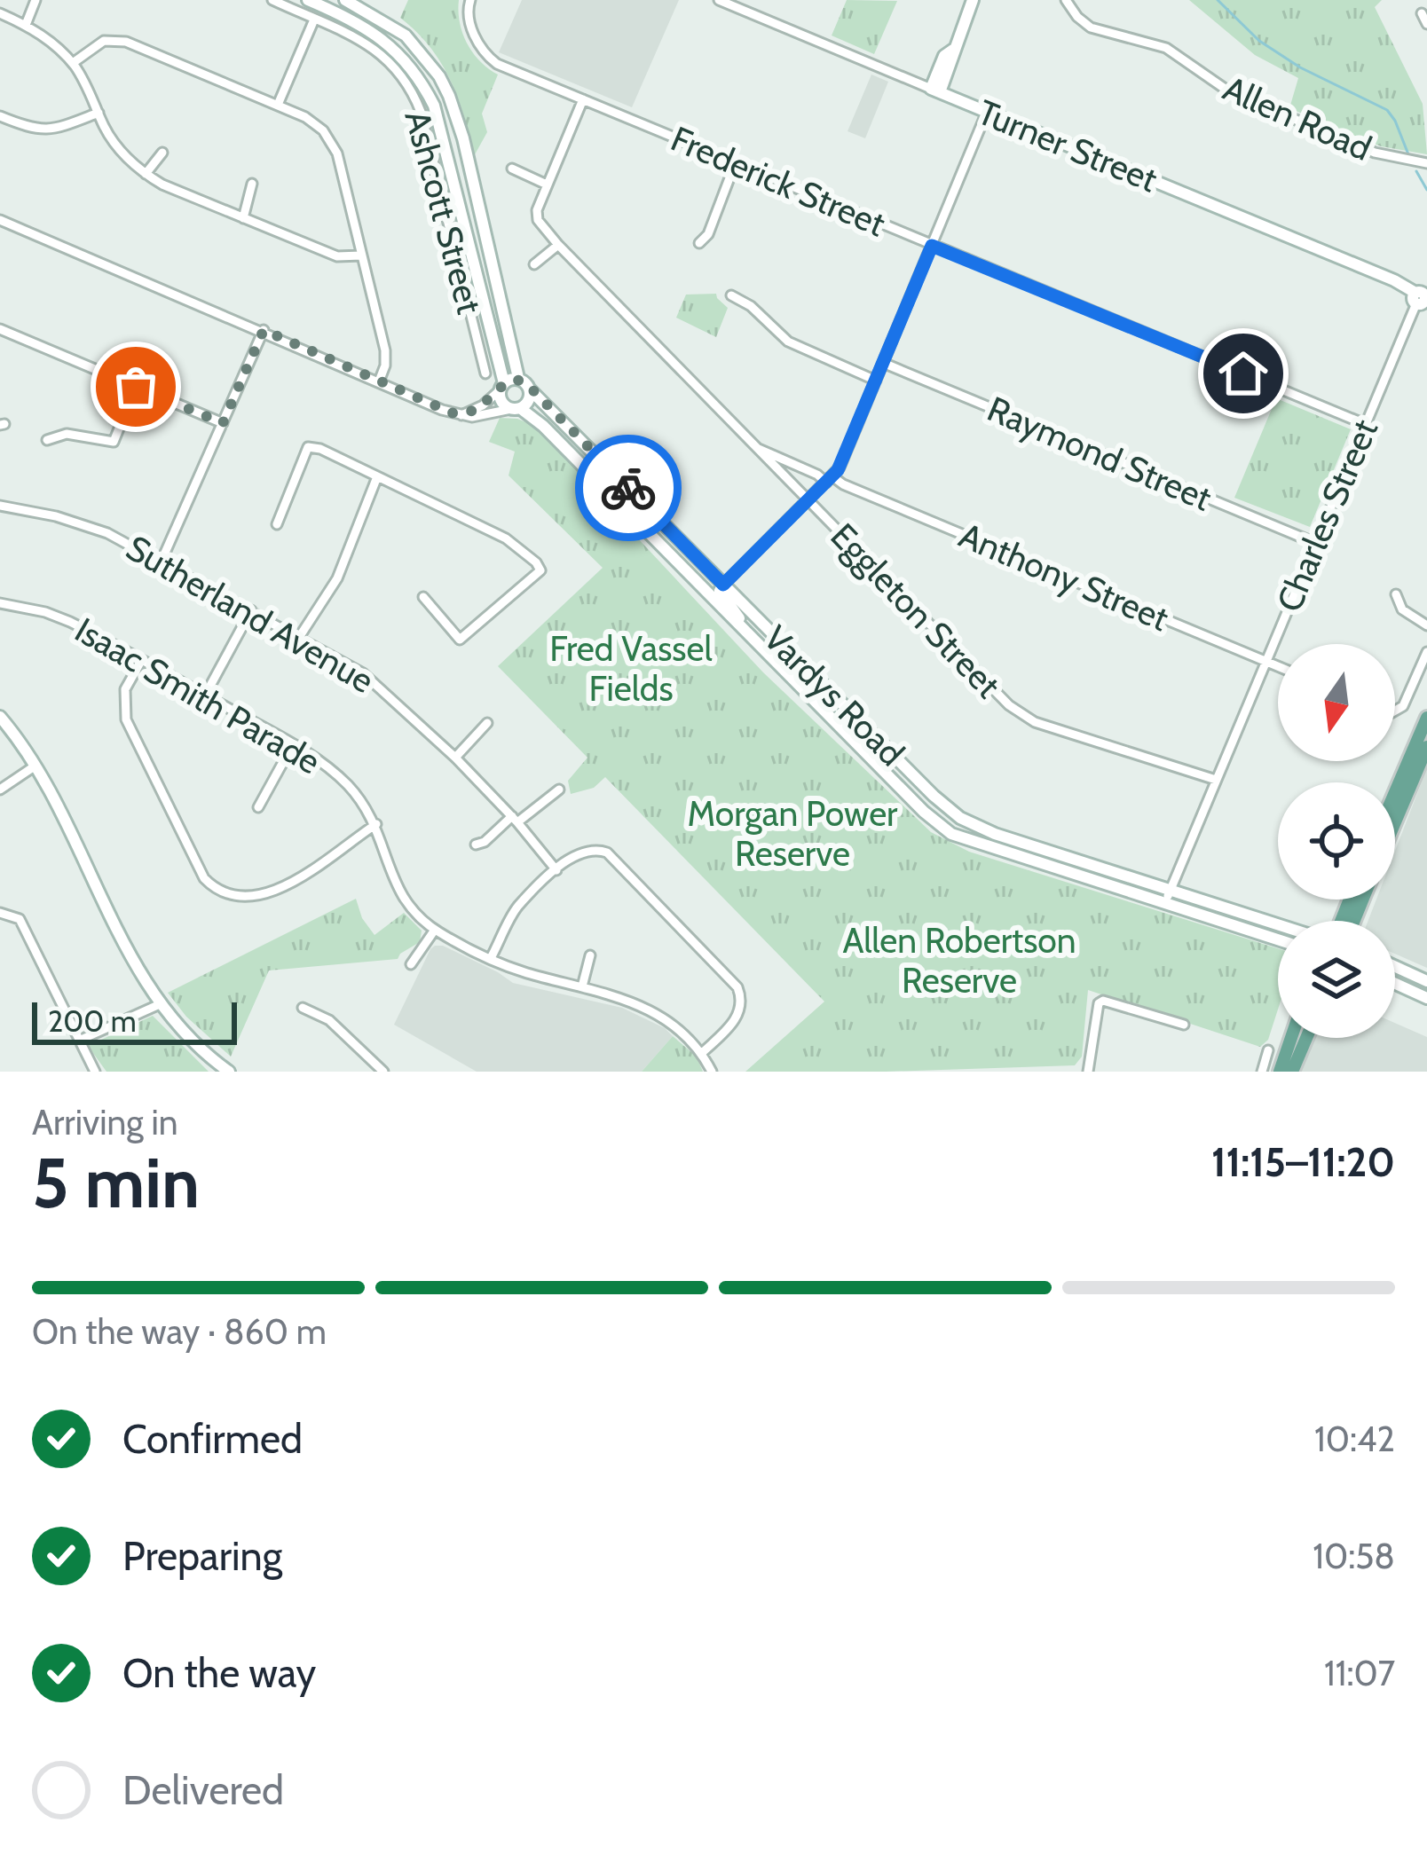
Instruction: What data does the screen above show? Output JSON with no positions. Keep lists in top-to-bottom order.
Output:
{
  "streets": {
    "main road": ["Turner Street", "Vardys Road"],
    "street": [
      "Allen Road",
      "Frederick Street",
      "Ashcott Street",
      "Raymond Street",
      "Charles Street",
      "Anthony Street",
      "Eggleton Street",
      "Sutherland Avenue",
      "Isaac Smith Parade"
    ]
  },
  "crossings": [
    ["Turner Street", "Charles Street"],
    ["Frederick Street", "Charles Street"],
    ["Frederick Street", "Eggleton Street"],
    ["Raymond Street", "Charles Street"],
    ["Charles Street", "Anthony Street"],
    ["Charles Street", "Eggleton Street"],
    ["Charles Street", "Vardys Road"],
    ["Anthony Street", "Eggleton Street"]
  ],
  "parks": ["Fred Vassel Fields", "Morgan Power Reserve", "Allen Robertson Reserve"],
  "scale_bar": "200 m",
  "north": "bottom",
  "page": {
    "scale": "200 m",
    "heading": ["5 min", "Arriving in", "11:15–11:20"],
    "bar": "On the way · 860 m",
    "list": [
      ["Confirmed", "10:42"],
      ["Preparing", "10:58"],
      ["On the way", "11:07"],
      "Delivered"
    ]
  }
}
